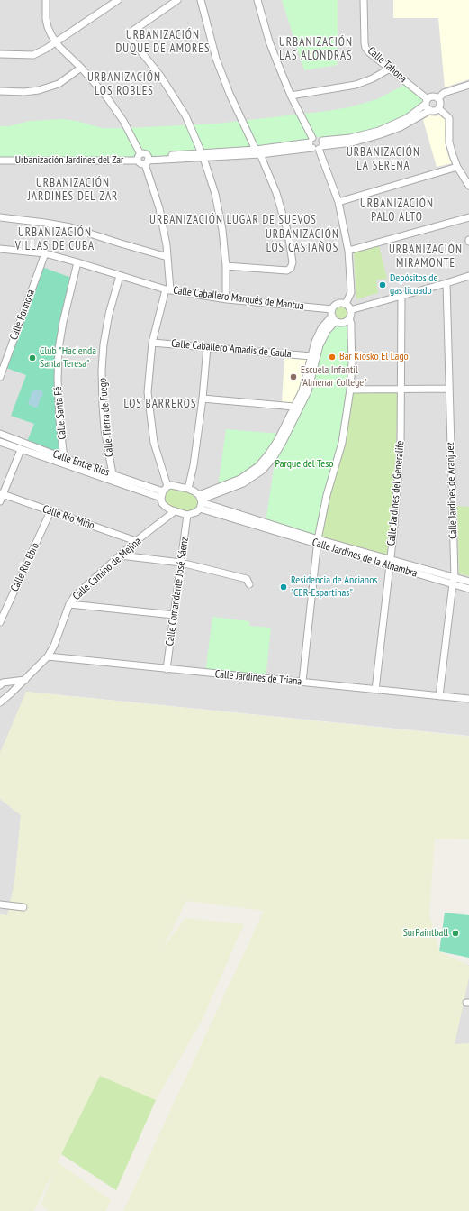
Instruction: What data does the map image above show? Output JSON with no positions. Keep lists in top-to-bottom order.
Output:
{
  "streets": {
    "street": [
      "Calle Tahona",
      "Urbanización Jardines del Zar",
      "Calle Caballero Marqués de Mantua",
      "Calle Formosa",
      "Calle Caballero Amadis de Gaula",
      "Calle Santa Fé",
      "Calle Tierra de Fuego",
      "Calle Entre Ríos",
      "Calle Jardines de Aranjuez",
      "Calle Jardines del Generalife",
      "Calle Río Miño",
      "Calle Jardines de la Alhambra",
      "Calle Río Ebro",
      "Calle Camino de Mejina",
      "Calle Comandante José Sáenz",
      "Calle Jardines de Triana"
    ]
  },
  "crossings": [
    ["Calle Caballero Marqués de Mantua", "Calle Formosa"],
    ["Calle Caballero Marqués de Mantua", "Calle Santa Fé"],
    ["Calle Caballero Marqués de Mantua", "Calle Tierra de Fuego"],
    ["Calle Santa Fé", "Calle Entre Ríos"],
    ["Calle Tierra de Fuego", "Calle Entre Ríos"],
    ["Calle Entre Ríos", "Calle Jardines de la Alhambra"],
    ["Calle Entre Ríos", "Calle Camino de Mejina"],
    ["Calle Entre Ríos", "Calle Comandante José Sáenz"],
    ["Calle Jardines de Aranjuez", "Calle Jardines de la Alhambra"],
    ["Calle Jardines de Aranjuez", "Calle Jardines de Triana"],
    ["Calle Jardines del Generalife", "Calle Jardines de la Alhambra"],
    ["Calle Jardines del Generalife", "Calle Jardines de Triana"],
    ["Calle Río Miño", "Calle Río Ebro"],
    ["Calle Río Miño", "Calle Camino de Mejina"],
    ["Calle Jardines de la Alhambra", "Calle Camino de Mejina"],
    ["Calle Jardines de la Alhambra", "Calle Comandante José Sáenz"],
    ["Calle Camino de Mejina", "Calle Comandante José Sáenz"],
    ["Calle Camino de Mejina", "Calle Jardines de Triana"],
    ["Calle Comandante José Sáenz", "Calle Jardines de Triana"]
  ],
  "districts": [
    "URBANIZACIÓN DUQUE DE AMORES",
    "URBANIZACIÓN LAS ALONDRAS",
    "URBANIZACIÓN LOS ROBLES",
    "URBANIZACIÓN LA SERENA",
    "URBANIZACIÓN JARDINES DEL ZAR",
    "URBANIZACIÓN PALO ALTO",
    "URBANIZACIÓN LUGAR DE SUEVOS",
    "URBANIZACIÓN VILLAS DE CUBA",
    "URBANIZACIÓN LOS CASTAÑOS",
    "URBANIZACIÓN MIRAMONTE",
    "LOS BARREROS"
  ],
  "parks": ["Parque del Teso"],
  "places": [
    "Depósitos de gas licuado",
    "Bar Kiosko El Lago",
    "Club \"Hacienda Santa Teresa\"",
    "Escuela Infantil \"Almenar College\"",
    "Residencia de Ancianos \"CER-Espartinas\"",
    "SurPaintball"
  ]
}
